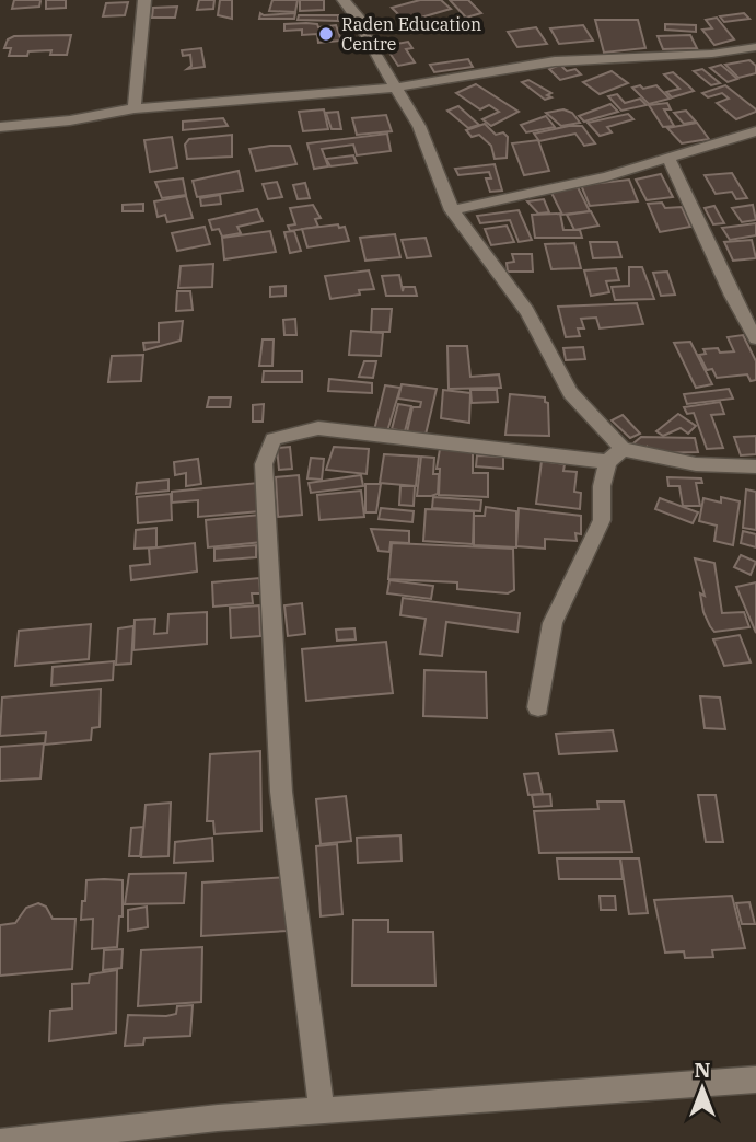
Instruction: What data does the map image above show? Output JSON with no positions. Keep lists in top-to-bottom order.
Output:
{
  "places": ["Raden Education Centre"],
  "north": "top"
}
